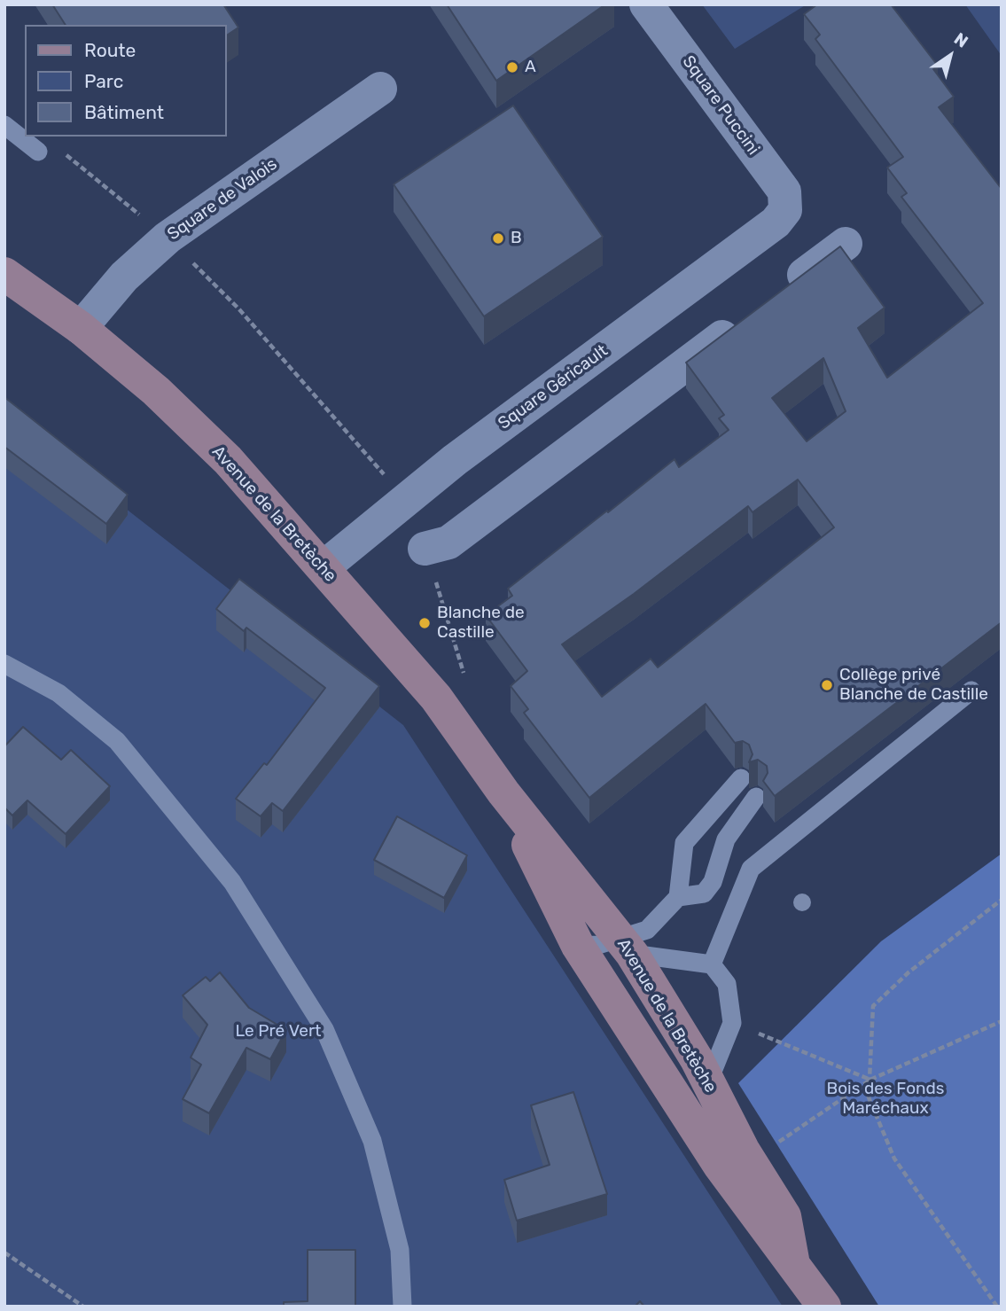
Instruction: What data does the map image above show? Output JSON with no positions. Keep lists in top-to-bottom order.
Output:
{
  "streets": {
    "street": [
      "Square Puccini",
      "Square de Valois",
      "Square Géricault",
      "Avenue de la Bretèche"
    ]
  },
  "crossings": [
    ["Square Puccini", "Square Géricault"],
    ["Square de Valois", "Avenue de la Bretèche"],
    ["Square Géricault", "Avenue de la Bretèche"]
  ],
  "parks": ["Le Pré Vert", "Bois des Fonds Maréchaux"],
  "places": [
    "A",
    "B",
    "Blanche de Castille",
    "Collège privé Blanche de Castille"
  ],
  "legend": ["Route", "Parc", "Bâtiment"],
  "north": "top right"
}
